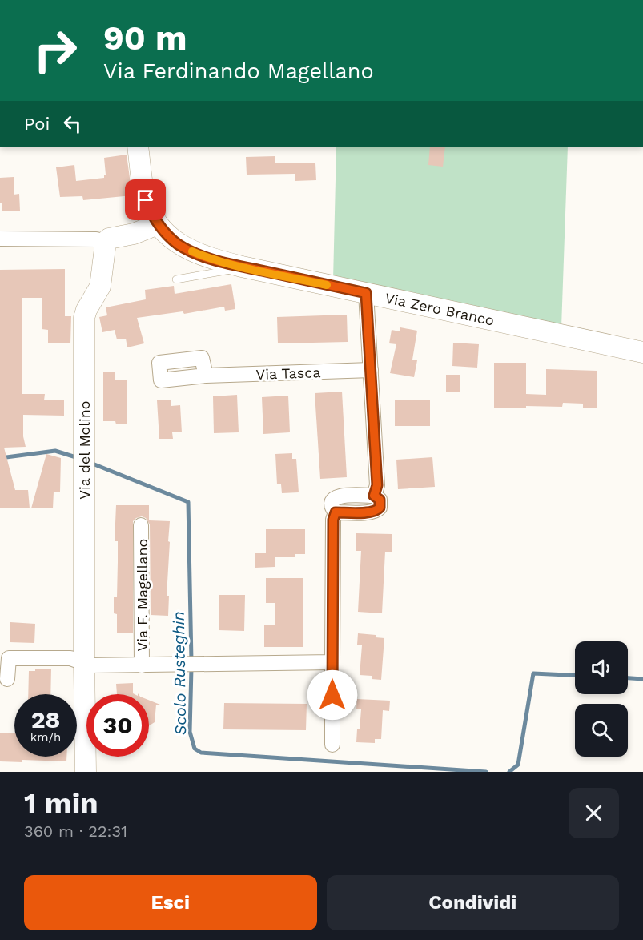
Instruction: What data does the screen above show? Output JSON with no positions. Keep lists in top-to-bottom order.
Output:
{
  "streets": {
    "street": [
      "Via Zero Branco",
      "Via Tasca",
      "Via del Molino",
      "Via F. Magellano"
    ]
  },
  "water": ["Scolo Rusteghin"],
  "page": {
    "turn": ["90 m", "Via Ferdinando Magellano"],
    "then": "Poi",
    "speed": "28 km/h",
    "limit": "30",
    "heading": ["1 min", "360 m · 22:31"],
    "buttons": ["Esci", "Condividi"]
  }
}
